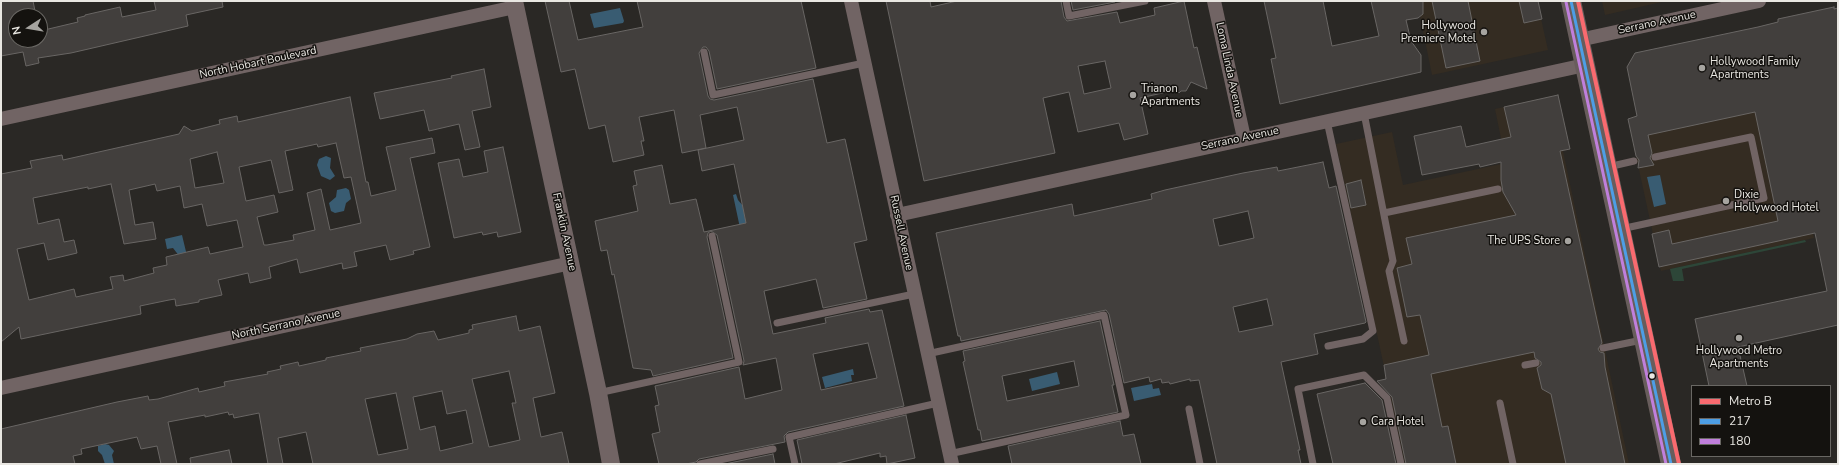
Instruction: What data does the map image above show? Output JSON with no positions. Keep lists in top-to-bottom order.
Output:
{
  "streets": {
    "street": [
      "Serrano Avenue",
      "North Hobart Boulevard",
      "Loma Linda Avenue",
      "Franklin Avenue",
      "Russell Avenue",
      "North Serrano Avenue"
    ]
  },
  "crossings": [
    ["Serrano Avenue", "Loma Linda Avenue"],
    ["Serrano Avenue", "Russell Avenue"],
    ["North Hobart Boulevard", "Franklin Avenue"],
    ["Franklin Avenue", "North Serrano Avenue"]
  ],
  "places": [
    "Hollywood Premiere Motel",
    "Hollywood Family Apartments",
    "Trianon Apartments",
    "Dixie Hollywood Hotel",
    "The UPS Store",
    "Hollywood Metro Apartments",
    "Cara Hotel"
  ],
  "lines": ["metro line B", "transit line 217", "transit line 180"],
  "legend": ["Metro B", "217", "180"],
  "north": "left"
}
